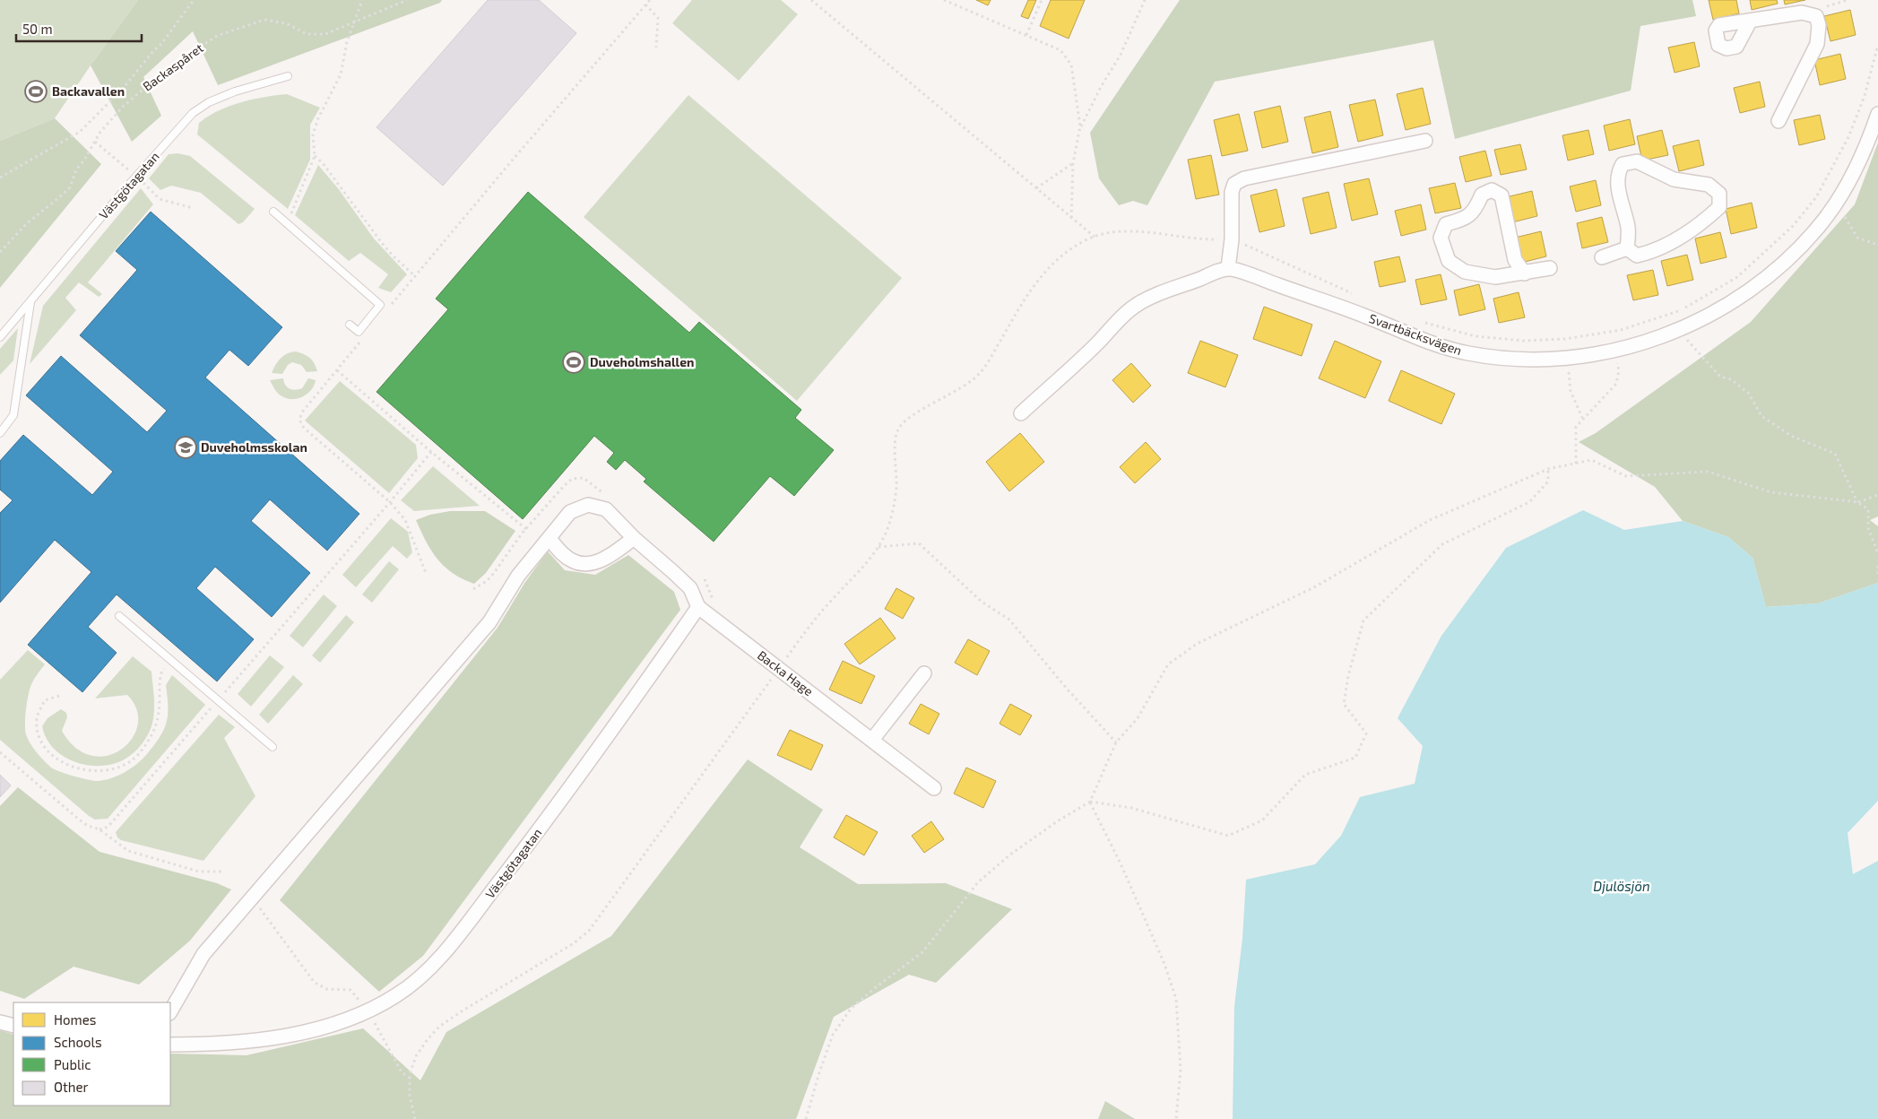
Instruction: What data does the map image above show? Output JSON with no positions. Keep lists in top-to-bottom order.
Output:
{
  "streets": {
    "street": ["Västgötagatan", "Svartbäcksvägen", "Backa Hage"],
    "path": ["Backaspåret"]
  },
  "crossings": [
    ["Västgötagatan", "Backa Hage"]
  ],
  "water": ["Djulösjön"],
  "places": {
    "sports": ["Backavallen", "Duveholmshallen"],
    "school or university": ["Duveholmsskolan"]
  },
  "legend": [
    "Homes",
    "Schools",
    "Public",
    "Other"
  ],
  "scale_bar": "50 m"
}
